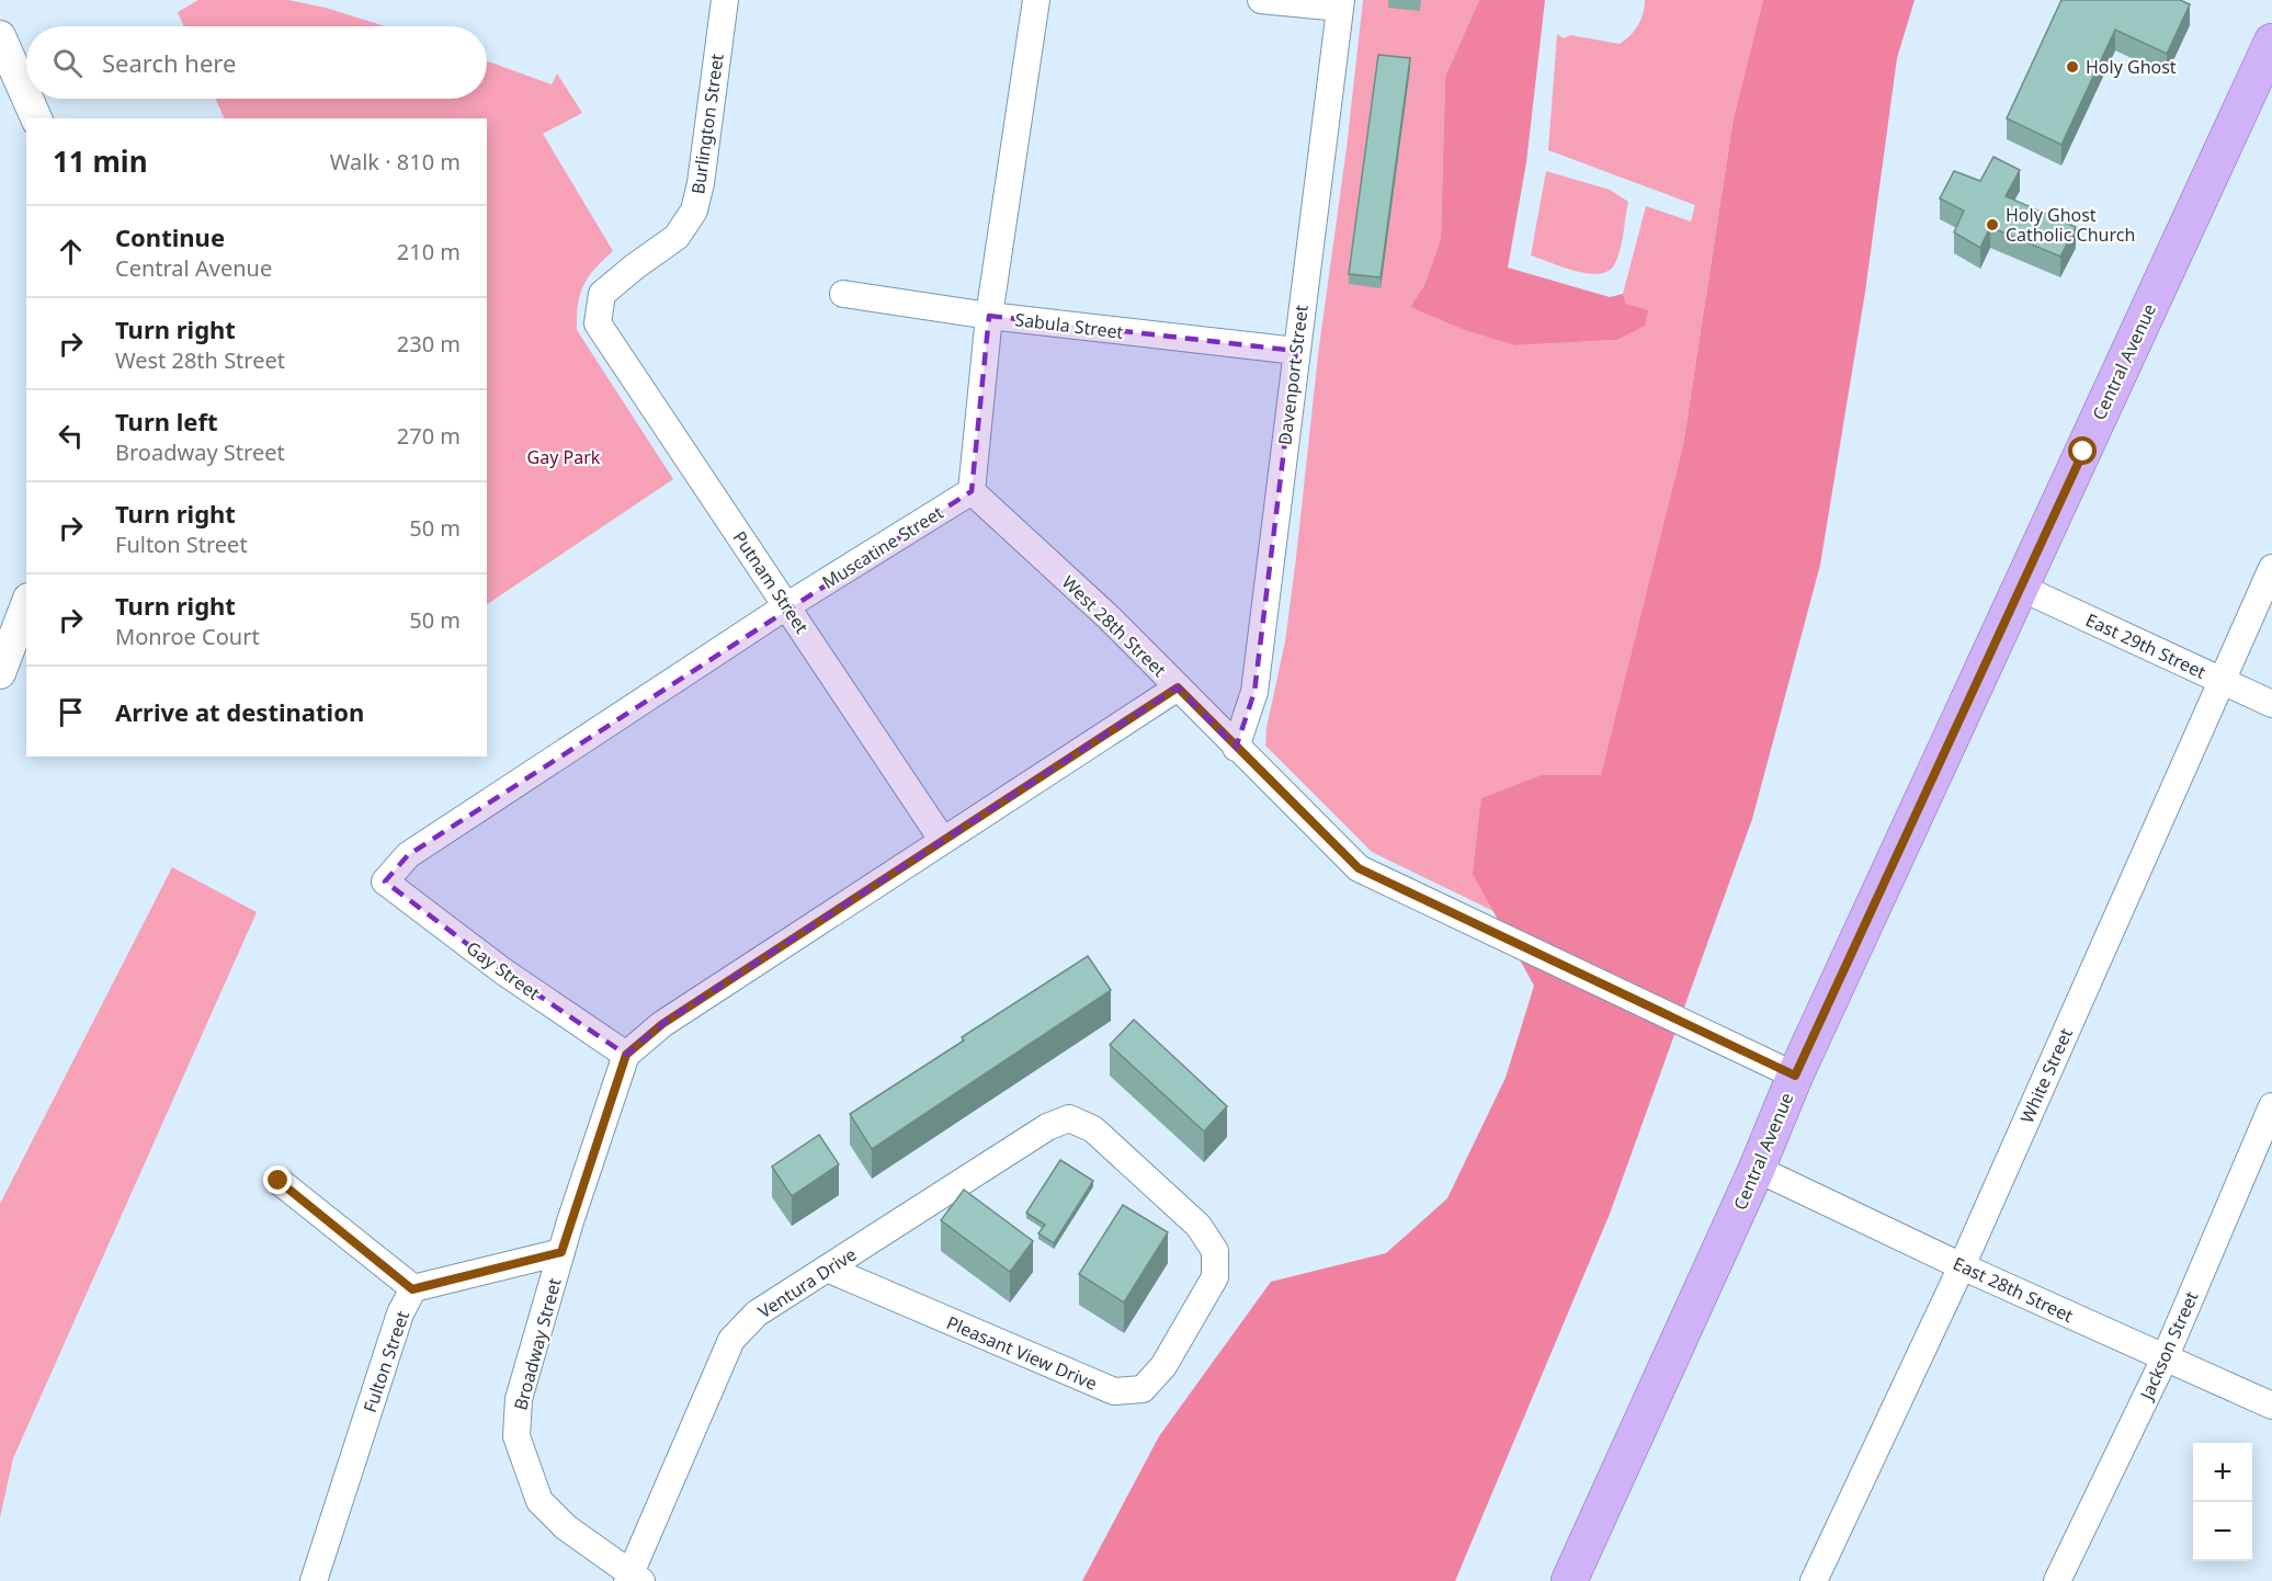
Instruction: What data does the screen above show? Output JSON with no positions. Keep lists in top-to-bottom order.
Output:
{
  "streets": {
    "main road": ["Central Avenue"],
    "street": [
      "Burlington Street",
      "Sabula Street",
      "Davenport Street",
      "Muscatine Street",
      "Putnam Street",
      "West 28th Street",
      "East 29th Street",
      "Gay Street",
      "White Street",
      "Ventura Drive",
      "East 28th Street",
      "Broadway Street",
      "Jackson Street",
      "Pleasant View Drive",
      "Fulton Street"
    ]
  },
  "crossings": [
    ["Burlington Street", "Putnam Street"],
    ["Sabula Street", "Davenport Street"],
    ["Central Avenue", "West 28th Street"],
    ["Central Avenue", "East 29th Street"],
    ["Central Avenue", "East 28th Street"],
    ["Davenport Street", "West 28th Street"],
    ["Muscatine Street", "Putnam Street"],
    ["Muscatine Street", "West 28th Street"],
    ["Muscatine Street", "Gay Street"],
    ["East 29th Street", "White Street"],
    ["Gay Street", "Broadway Street"],
    ["White Street", "East 28th Street"],
    ["Ventura Drive", "Broadway Street"],
    ["Ventura Drive", "Pleasant View Drive"],
    ["East 28th Street", "Jackson Street"],
    ["Broadway Street", "Fulton Street"]
  ],
  "parks": ["Gay Park"],
  "places": ["Holy Ghost", "Holy Ghost Catholic Church"],
  "page": {
    "search": "Search here",
    "heading": ["11 min", "Walk · 810 m"],
    "list": [
      ["Continue", "Central Avenue", "210 m"],
      ["Turn right", "West 28th Street", "230 m"],
      ["Turn left", "Broadway Street", "270 m"],
      ["Turn right", "Fulton Street", "50 m"],
      ["Turn right", "Monroe Court", "50 m"],
      "Arrive at destination"
    ],
    "map_buttons": ["+", "−"]
  }
}
